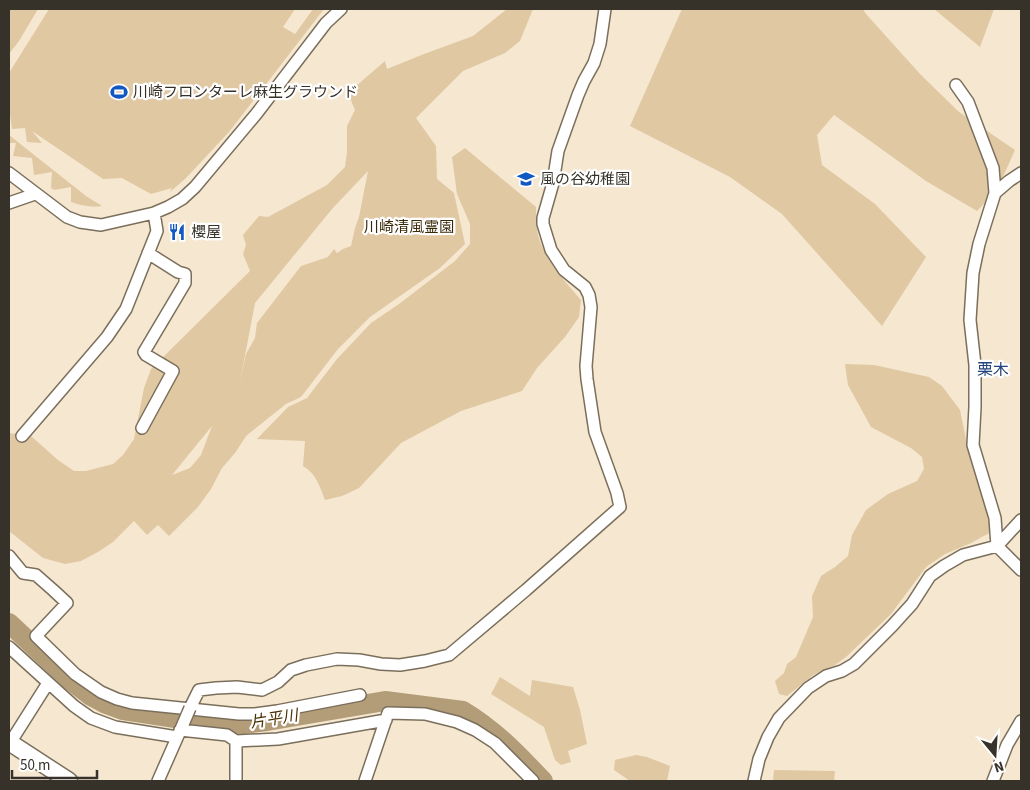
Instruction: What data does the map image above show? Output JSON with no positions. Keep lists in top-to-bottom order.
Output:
{
  "districts": ["栗木"],
  "water": ["片平川"],
  "parks": ["川崎清風霊園"],
  "places": {
    "sports": ["川崎フロンターレ麻生グラウンド"],
    "school or university": ["風の谷幼稚園"],
    "restaurant": ["櫻屋"]
  },
  "scale_bar": "50 m",
  "north": "bottom"
}
